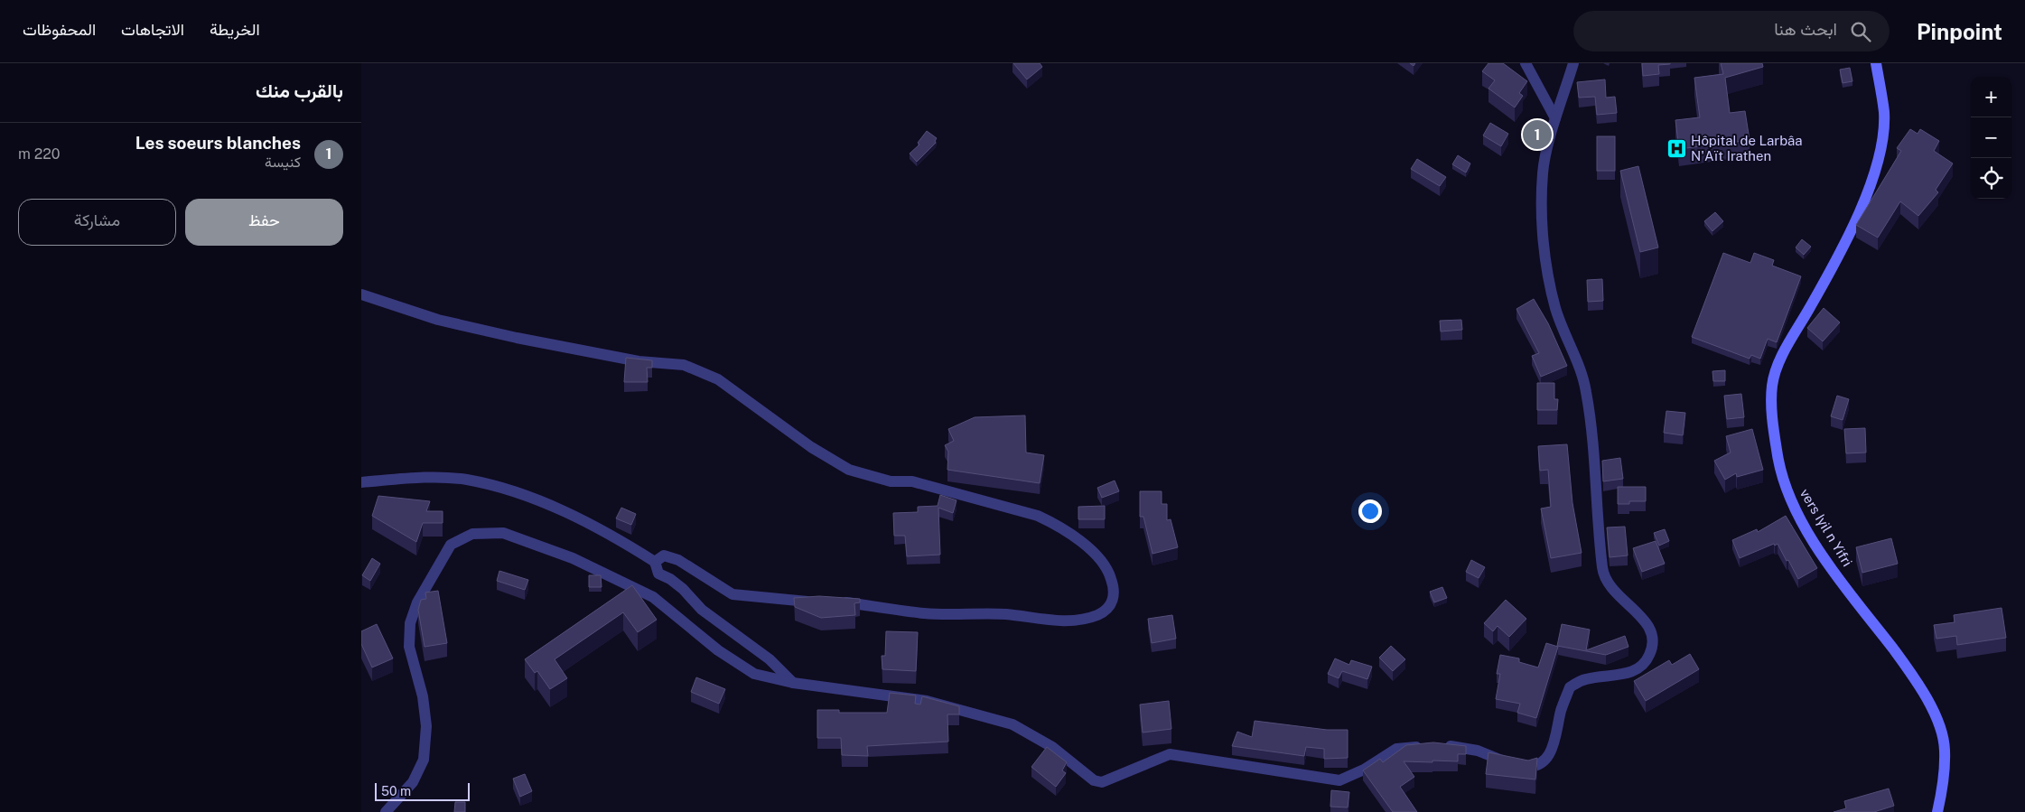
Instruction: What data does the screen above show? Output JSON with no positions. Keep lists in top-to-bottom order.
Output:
{
  "streets": {
    "main road": ["vers Iγil n Yifri"]
  },
  "places": {
    "hospital": ["Hôpital de Larbâa N'Aït Irathen"]
  },
  "scale_bar": "50 m",
  "page": {
    "header": "Pinpoint",
    "search": "ابحث هنا",
    "nav": ["الخريطة", "الاتجاهات", "المحفوظات"],
    "heading": "بالقرب منك",
    "map_buttons": ["+", "−"],
    "pins": "1",
    "list": [
      {
        "mark": "1",
        "name": "Les soeurs blanches",
        "note": "كنيسة",
        "value": "220 m"
      }
    ],
    "buttons": ["حفظ", "مشاركة"],
    "scale": "50 m"
  }
}
